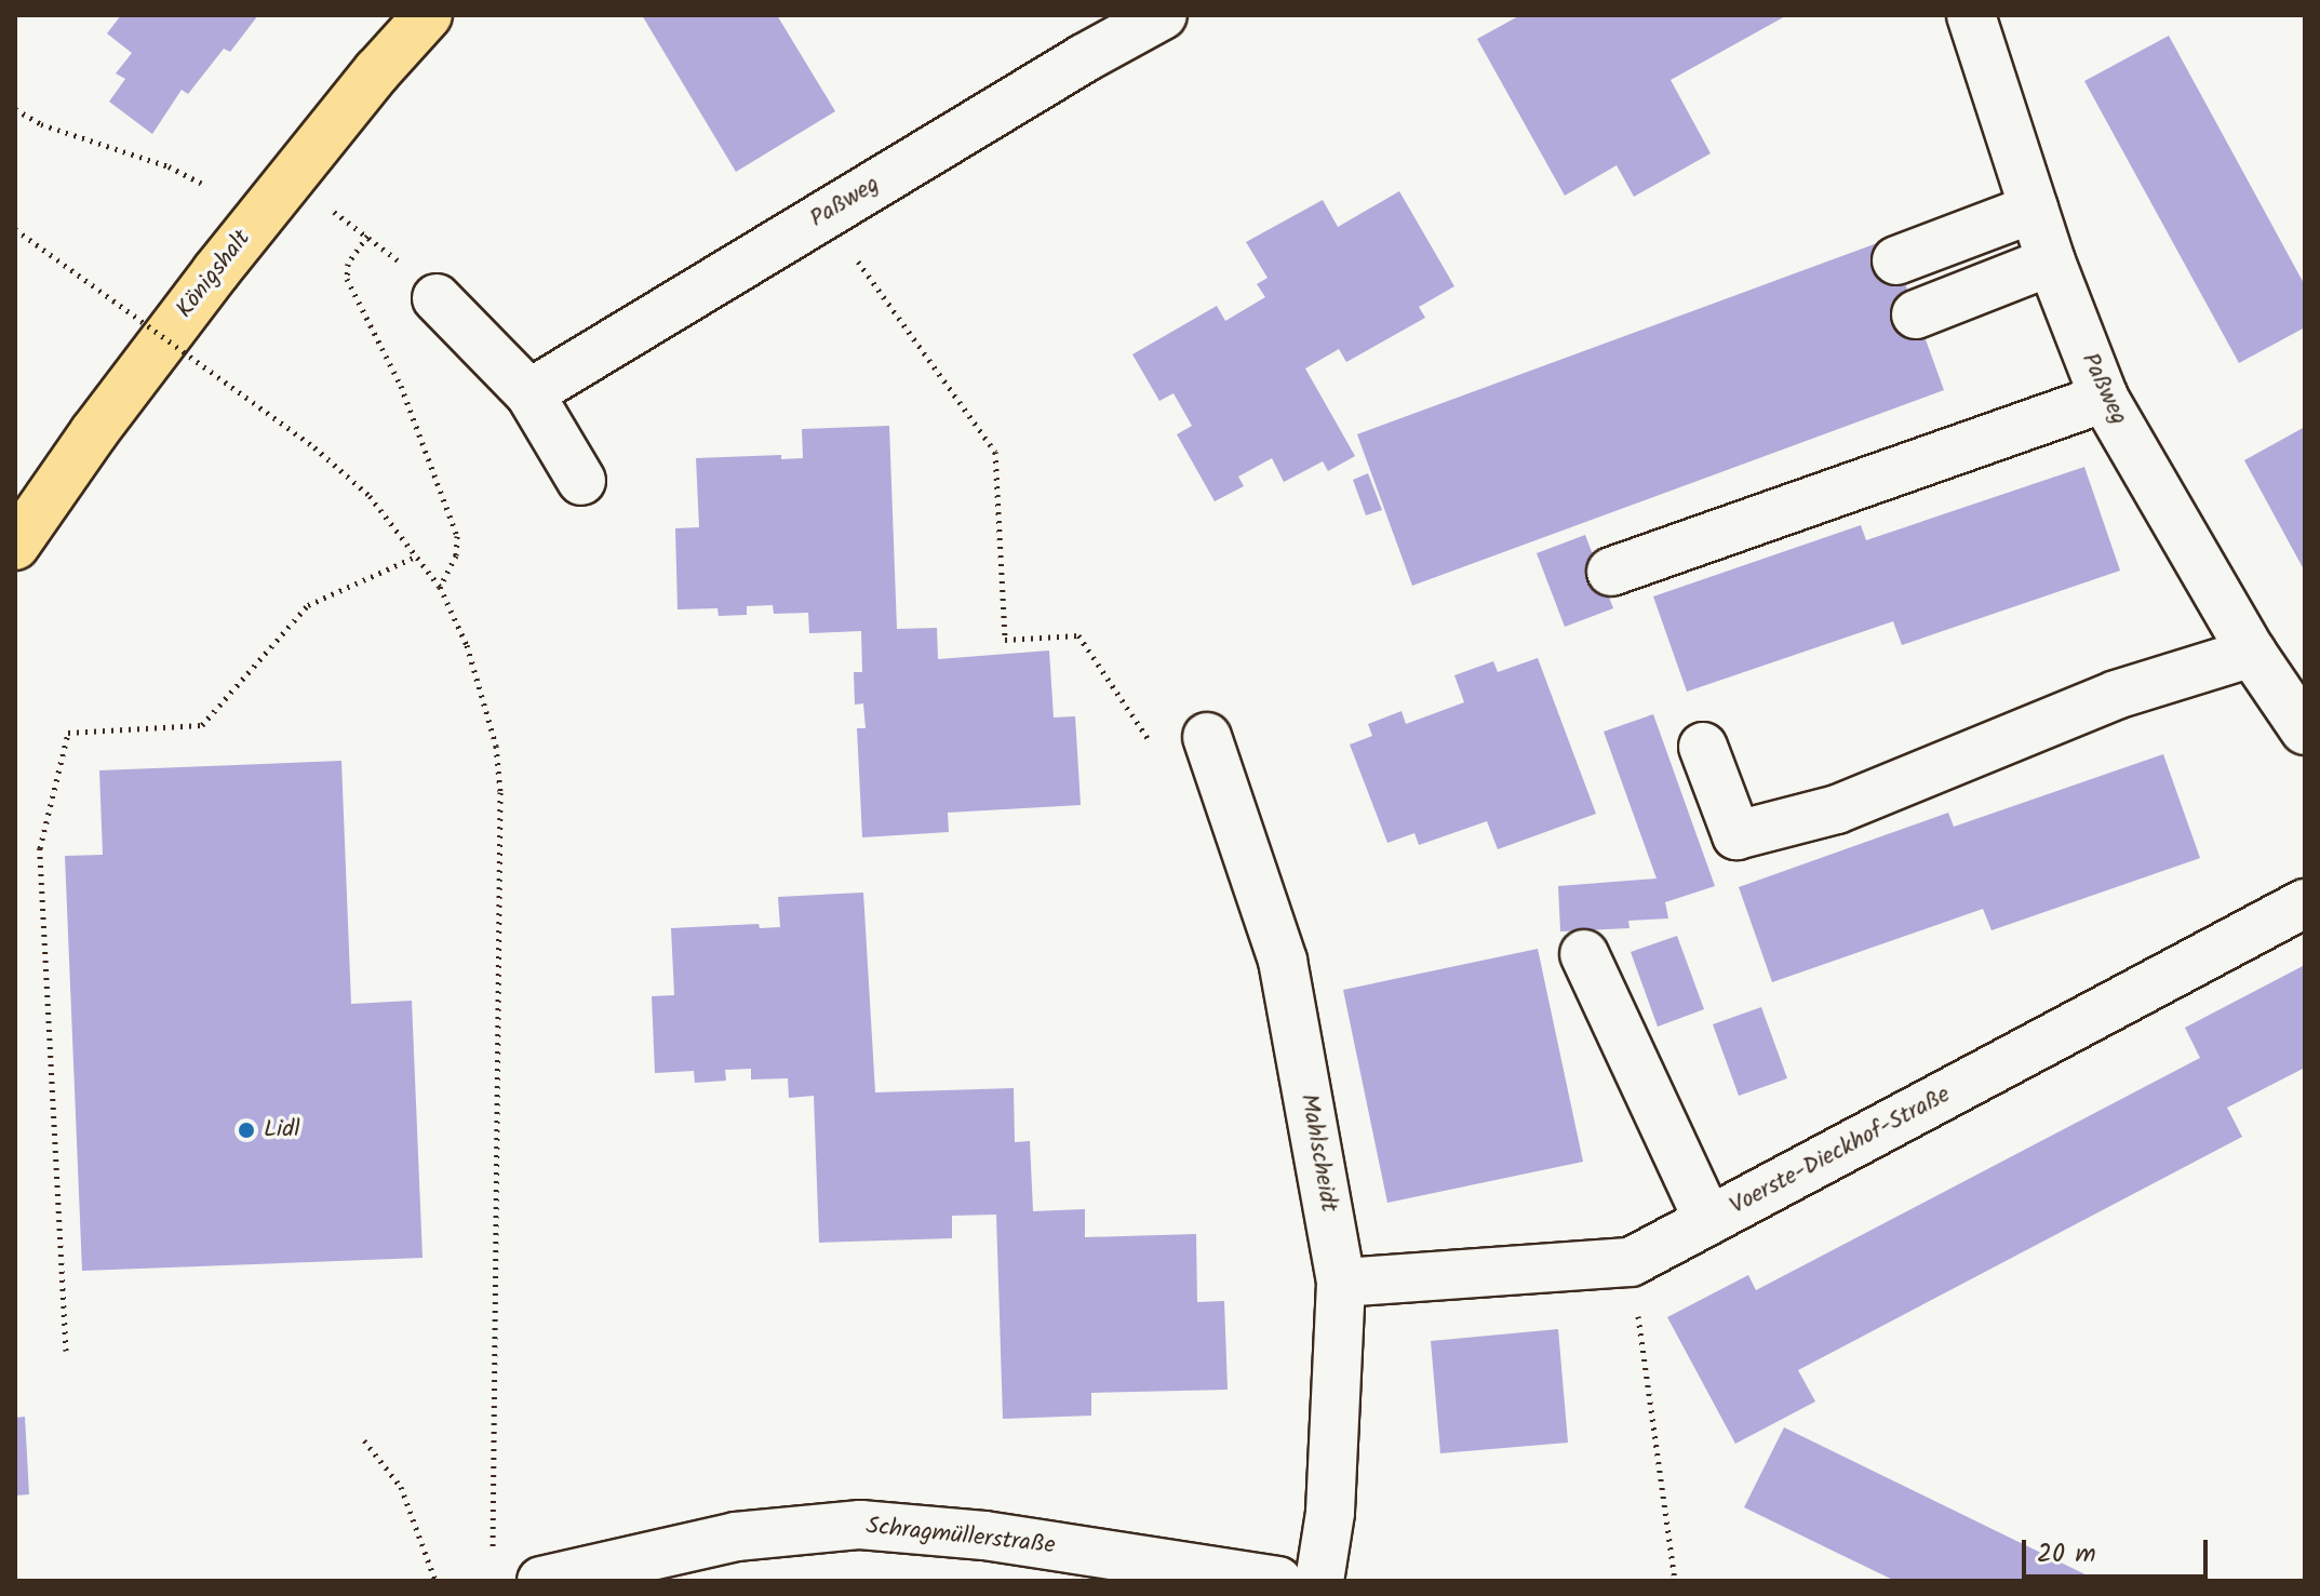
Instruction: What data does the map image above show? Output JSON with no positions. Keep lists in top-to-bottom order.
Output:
{
  "streets": {
    "main road": ["Königshalt"],
    "street": [
      "Paßweg",
      "Voerste-Dieckhof-Straße",
      "Mahlscheidt",
      "Schragmüllerstraße"
    ]
  },
  "crossings": [
    ["Voerste-Dieckhof-Straße", "Mahlscheidt"]
  ],
  "places": ["Lidl"],
  "scale_bar": "20 m"
}
